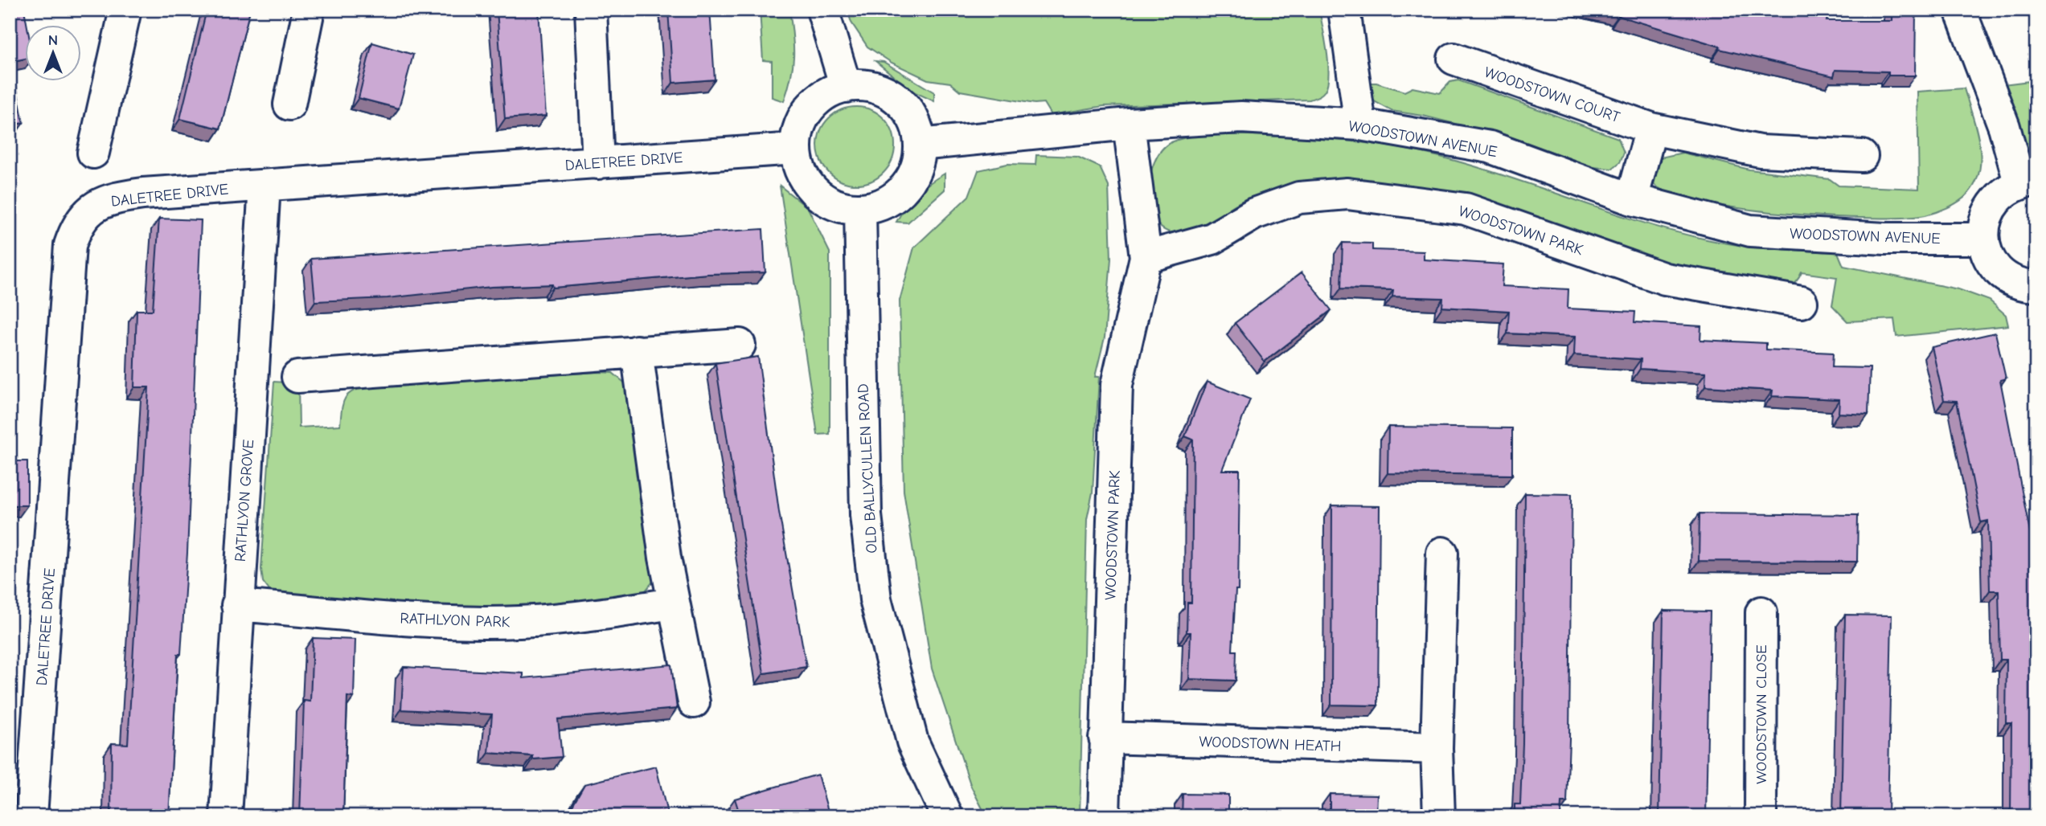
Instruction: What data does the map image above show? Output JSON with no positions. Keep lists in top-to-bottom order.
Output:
{
  "streets": {
    "street": [
      "WOODSTOWN COURT",
      "WOODSTOWN AVENUE",
      "DALETREE DRIVE",
      "WOODSTOWN PARK",
      "OLD BALLYCULLEN ROAD",
      "RATHLYON GROVE",
      "RATHLYON PARK",
      "WOODSTOWN CLOSE",
      "WOODSTOWN HEATH"
    ]
  },
  "crossings": [
    ["WOODSTOWN AVENUE", "DALETREE DRIVE"],
    ["WOODSTOWN AVENUE", "WOODSTOWN PARK"],
    ["WOODSTOWN AVENUE", "OLD BALLYCULLEN ROAD"],
    ["DALETREE DRIVE", "OLD BALLYCULLEN ROAD"],
    ["DALETREE DRIVE", "RATHLYON GROVE"],
    ["WOODSTOWN PARK", "WOODSTOWN HEATH"],
    ["RATHLYON GROVE", "RATHLYON PARK"]
  ],
  "north": "top"
}
